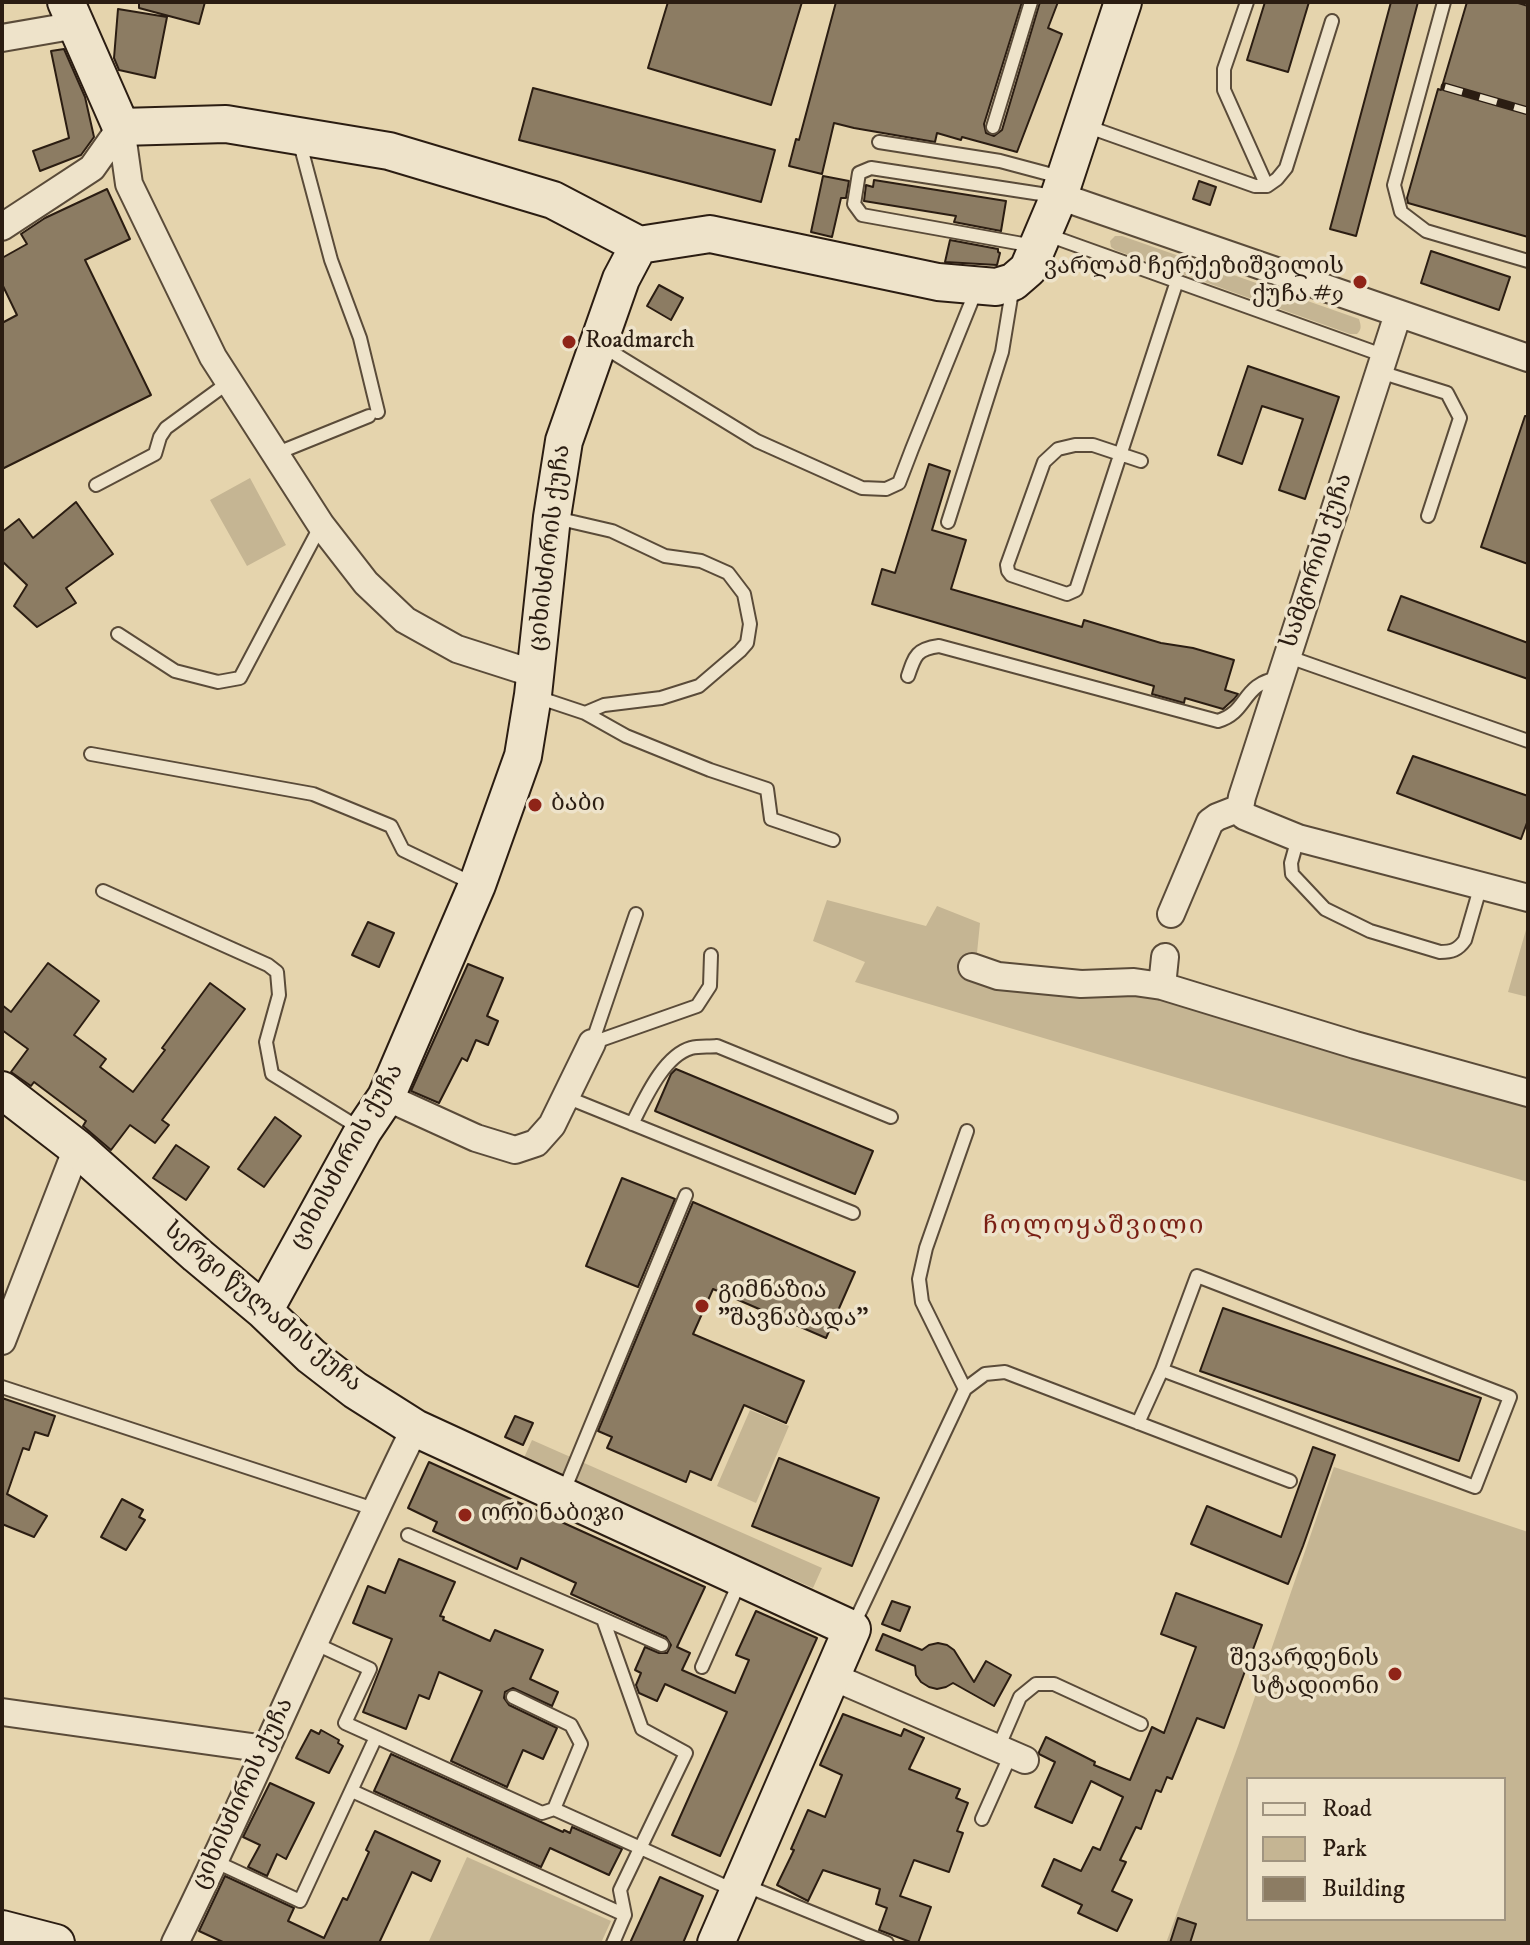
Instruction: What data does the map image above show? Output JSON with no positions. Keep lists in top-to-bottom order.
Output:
{
  "streets": {
    "street": ["ციხისძირის ქუჩა", "სამგორის ქუჩა", "სერგი წულაძის ქუჩა"]
  },
  "crossings": [
    ["ციხისძირის ქუჩა", "სერგი წულაძის ქუჩა"]
  ],
  "districts": ["ჩოლოყაშვილი"],
  "places": [
    "ვარლამ ჩერქეზიშვილის ქუჩა #9",
    "Roadmarch",
    "ბაბი",
    "გიმნაზია \"შავნაბადა\"",
    "ორი ნაბიჯი",
    "შევარდენის სტადიონი"
  ],
  "legend": ["Road", "Park", "Building"]
}
